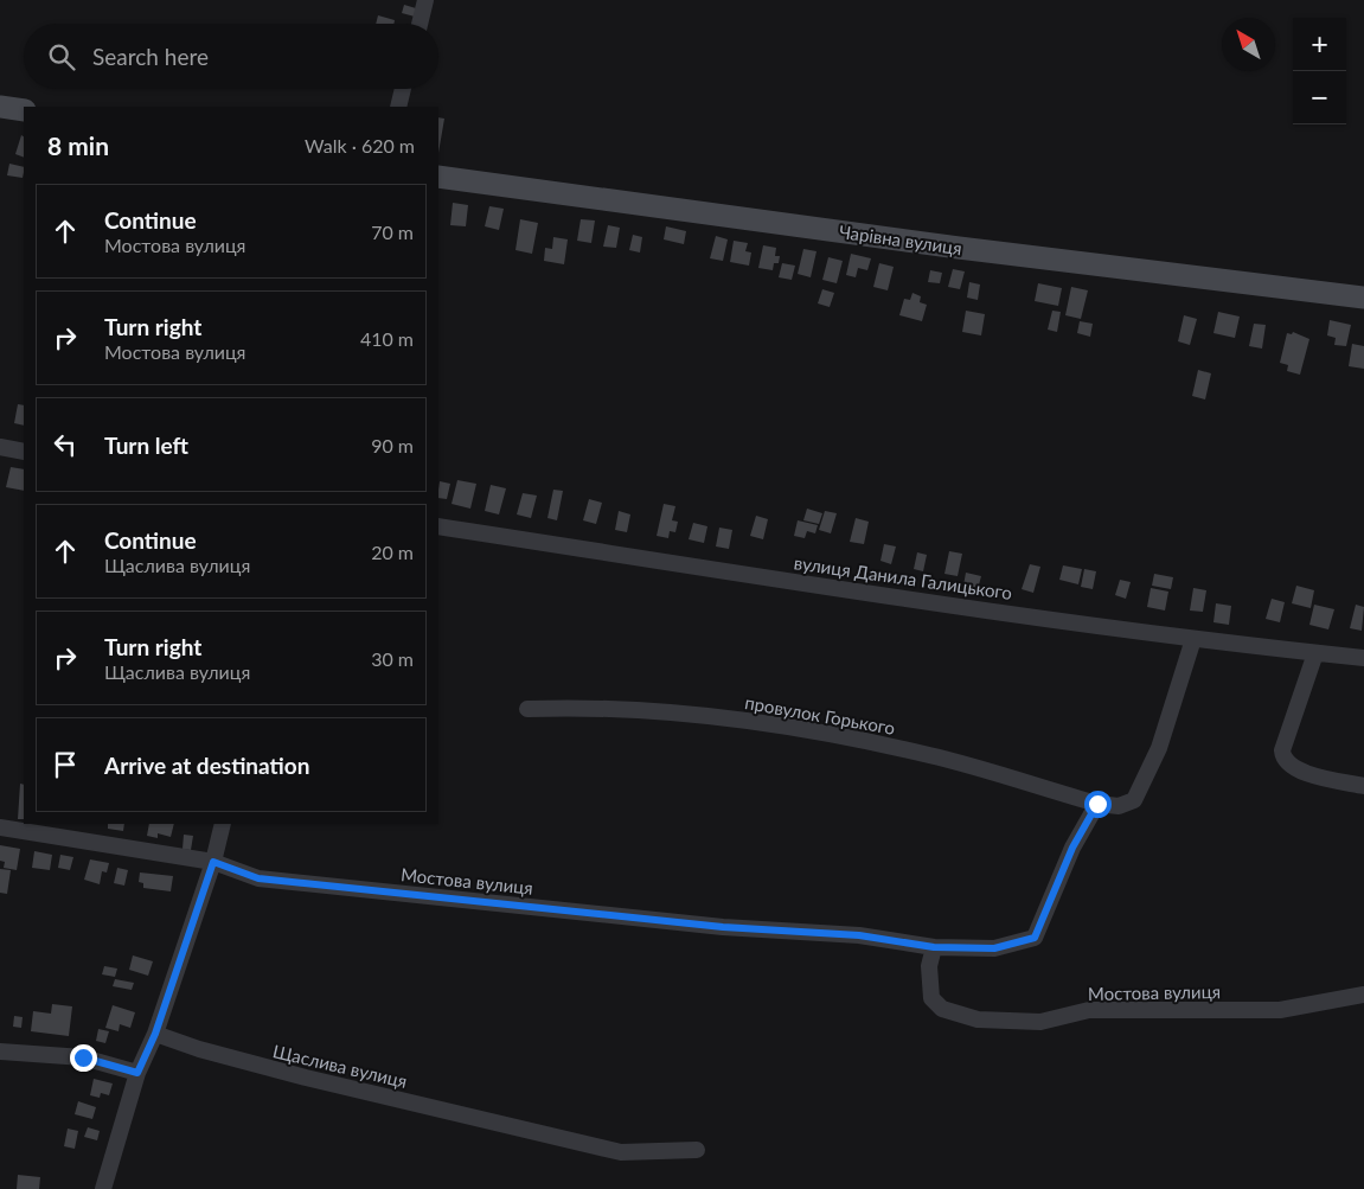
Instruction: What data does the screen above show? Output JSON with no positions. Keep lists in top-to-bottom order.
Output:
{
  "streets": {
    "street": [
      "Чарівна вулиця",
      "вулиця Данила Галицького",
      "провулок Горького",
      "Мостова вулиця",
      "Щаслива вулиця"
    ]
  },
  "crossings": [
    ["вулиця Данила Галицького", "провулок Горького"],
    ["провулок Горького", "Мостова вулиця"]
  ],
  "north": "top left",
  "page": {
    "map_buttons": ["+", "−"],
    "search": "Search here",
    "heading": ["8 min", "Walk · 620 m"],
    "list": [
      ["Continue", "Мостова вулиця", "70 m"],
      ["Turn right", "Мостова вулиця", "410 m"],
      ["Turn left", "90 m"],
      ["Continue", "Щаслива вулиця", "20 m"],
      ["Turn right", "Щаслива вулиця", "30 m"],
      "Arrive at destination"
    ]
  }
}
